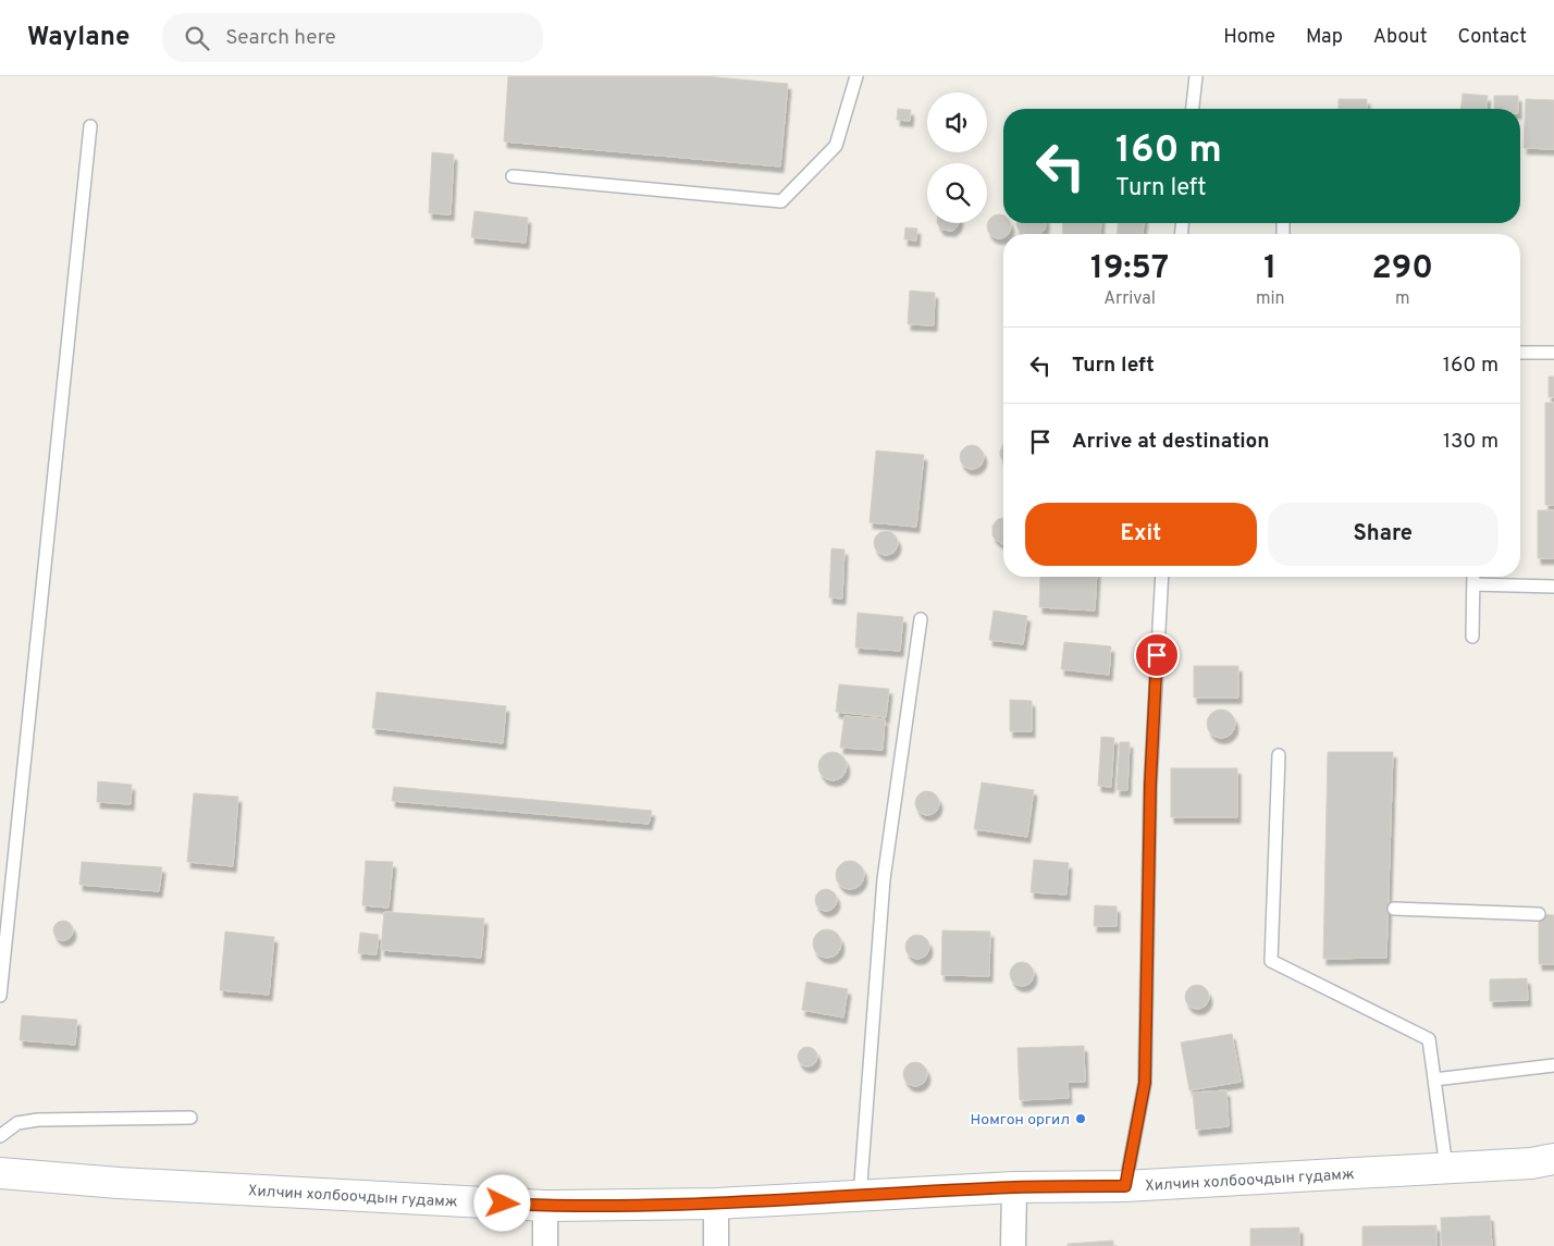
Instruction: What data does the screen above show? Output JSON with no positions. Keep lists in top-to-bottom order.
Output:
{
  "streets": {
    "main road": ["Хилчин холбоочдын гудамж"]
  },
  "places": ["Номгон оргил"],
  "page": {
    "header": "Waylane",
    "search": "Search here",
    "nav": [
      "Home",
      "Map",
      "About",
      "Contact"
    ],
    "turn": ["160 m", "Turn left"],
    "eta": [
      "19:57",
      "Arrival",
      "1",
      "min",
      "290",
      "m"
    ],
    "list": [
      {
        "name": "Turn left",
        "value": "160 m"
      },
      {
        "name": "Arrive at destination",
        "value": "130 m"
      }
    ],
    "buttons": ["Exit", "Share"]
  }
}
